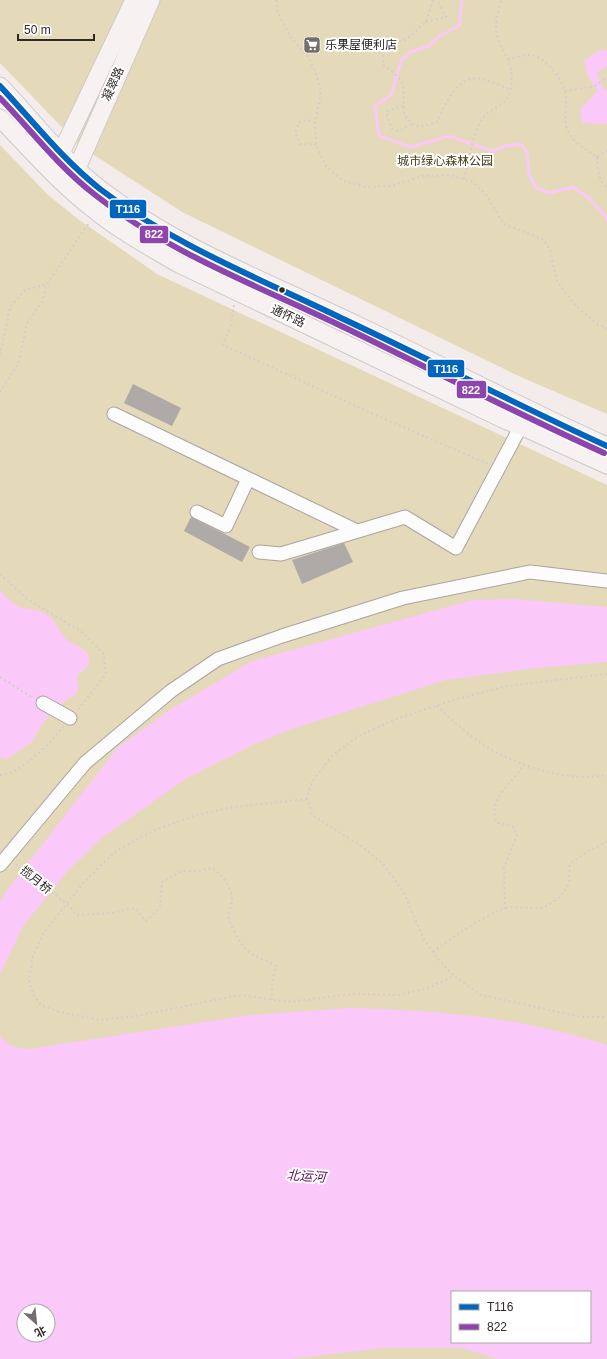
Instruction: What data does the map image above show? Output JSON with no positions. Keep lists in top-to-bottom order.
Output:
{
  "streets": {
    "main road": ["凝翠路", "通怀路"],
    "path": ["揽月桥"]
  },
  "crossings": [
    ["凝翠路", "通怀路"]
  ],
  "water": ["北运河"],
  "parks": ["城市绿心森林公园"],
  "places": {
    "supermarket": ["乐果屋便利店"]
  },
  "lines": ["transit line T116", "transit line 822"],
  "legend": ["T116", "822"],
  "scale_bar": "50 m",
  "north": "bottom right"
}
